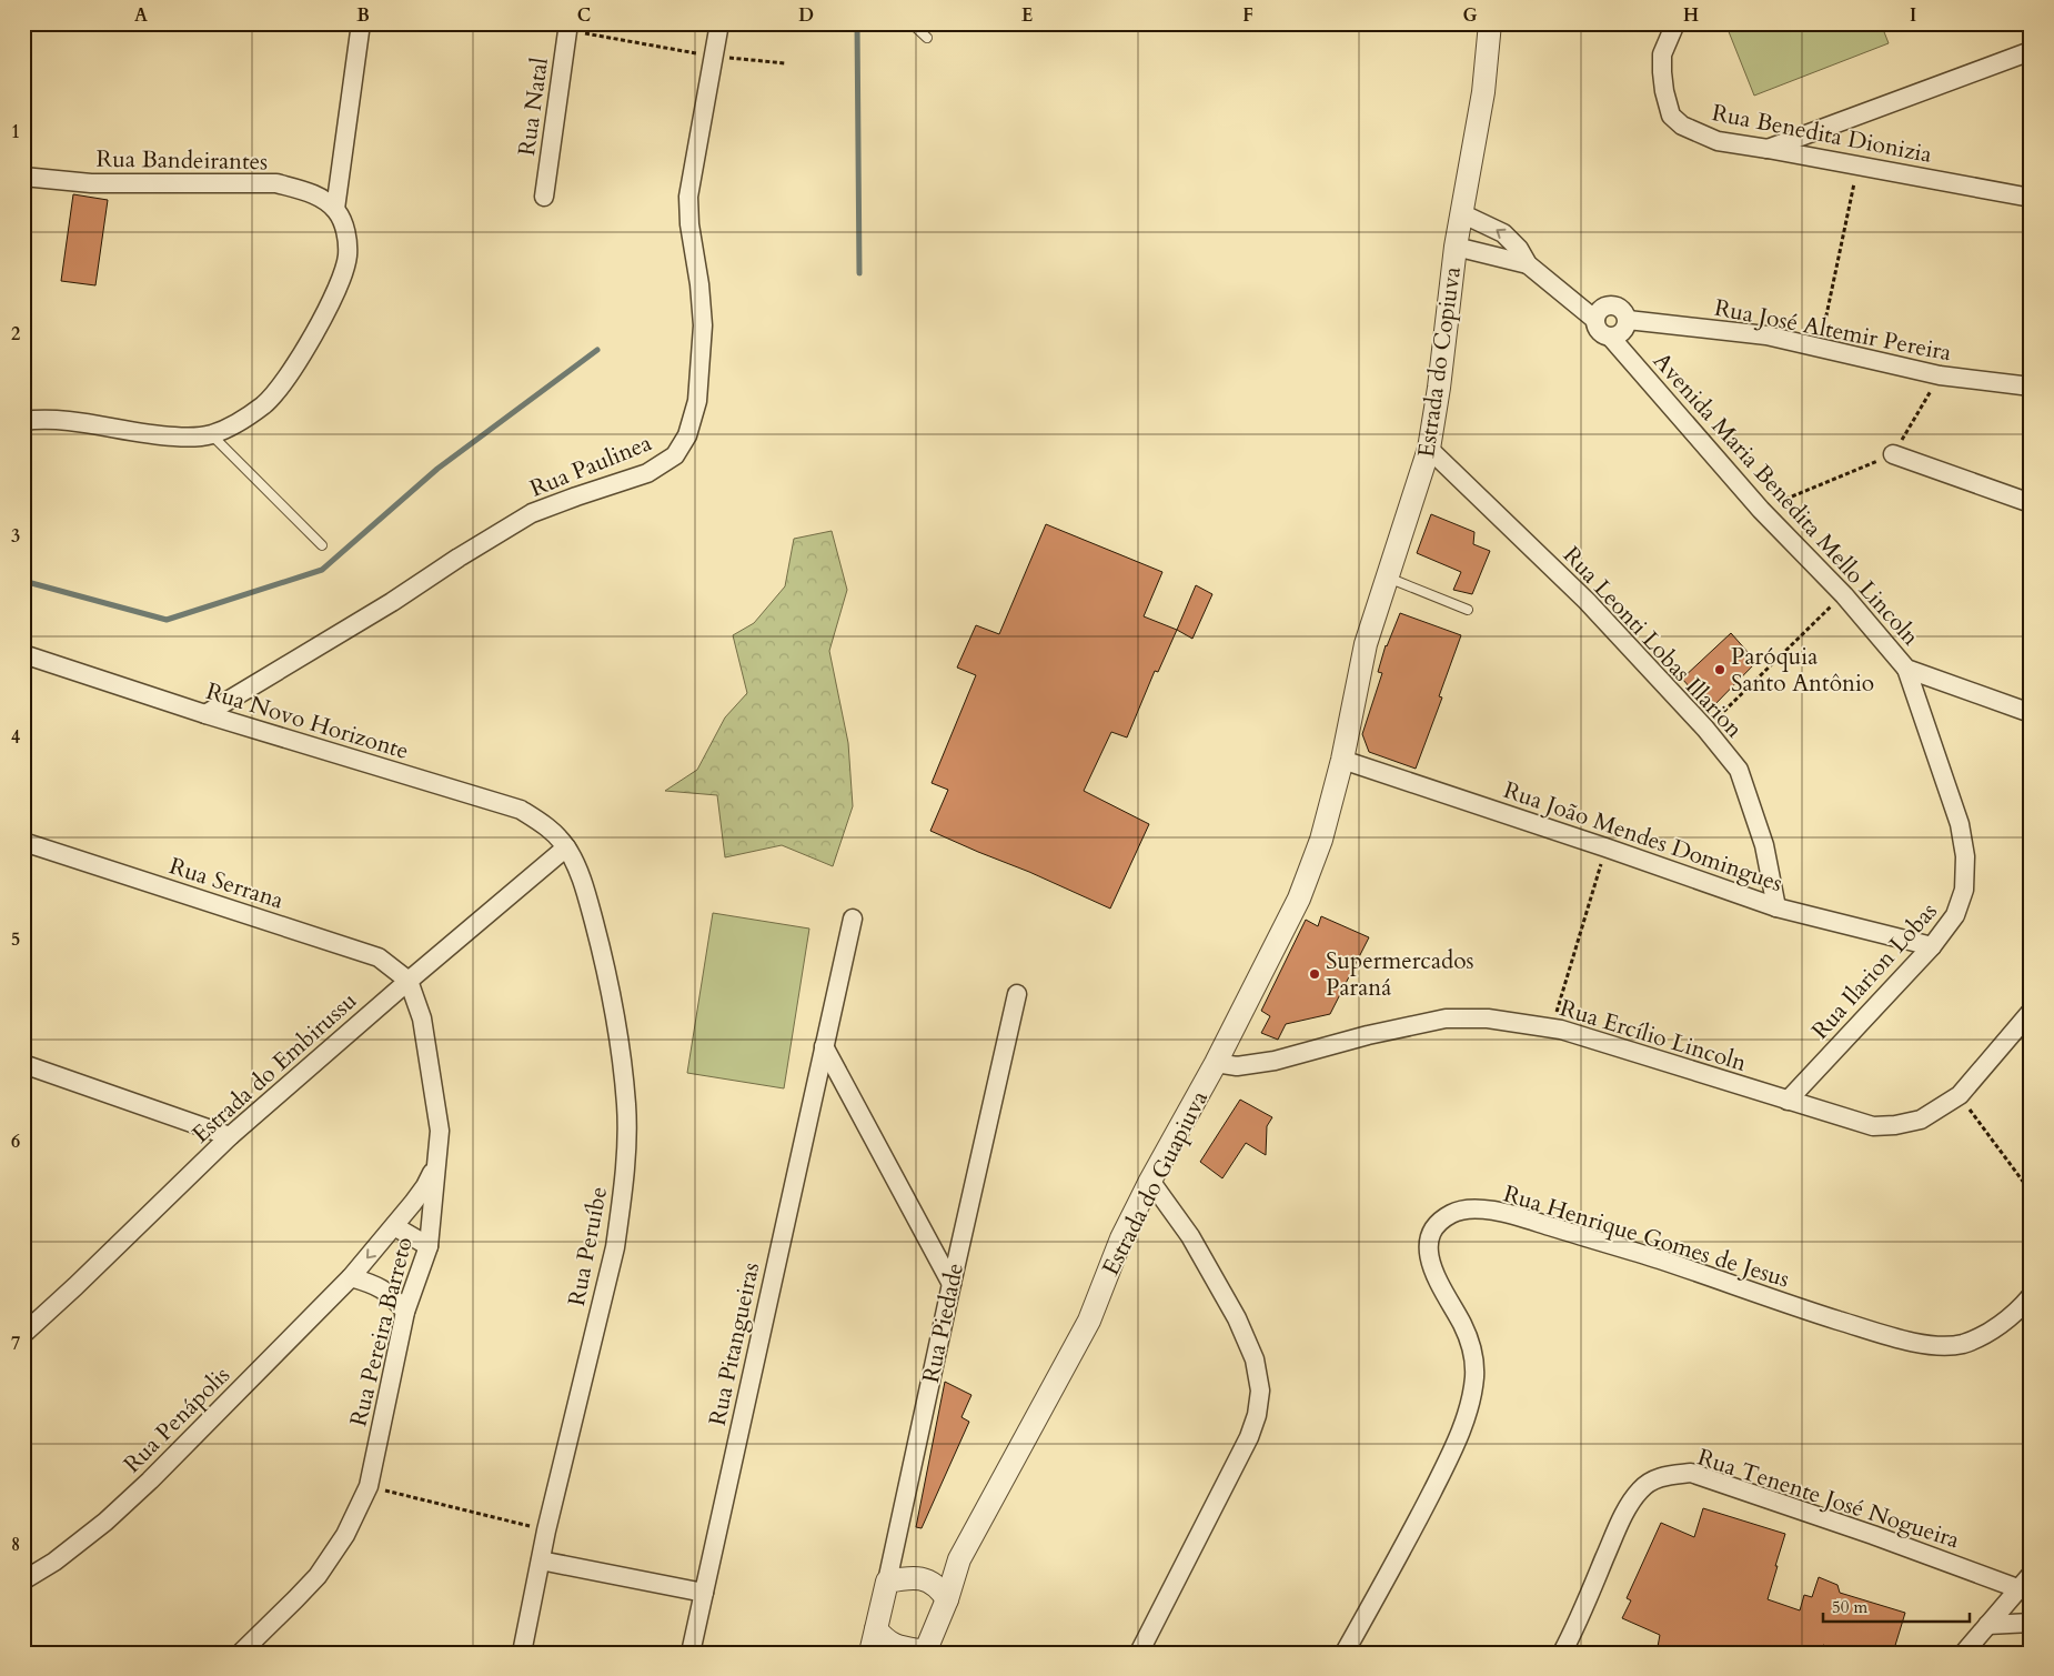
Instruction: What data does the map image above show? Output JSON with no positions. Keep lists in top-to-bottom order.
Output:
{
  "streets": {
    "street": [
      "Rua Natal",
      "Rua Benedita Dionizia",
      "Rua Bandeirantes",
      "Rua José Altemir Pereira",
      "Estrada do Copiuva",
      "Rua Paulinea",
      "Avenida Maria Benedita Mello Lincoln",
      "Rua Leonti Lobas Illarion",
      "Rua Novo Horizonte",
      "Rua João Mendes Domingues",
      "Rua Serrana",
      "Rua Ilarion Lobas",
      "Rua Ercílio Lincoln",
      "Estrada do Embirussu",
      "Estrada do Guapiuva",
      "Rua Henrique Gomes de Jesus",
      "Rua Peruíbe",
      "Rua Piedade",
      "Rua Pereira Barreto",
      "Rua Pitangueiras",
      "Rua Penápolis",
      "Rua Tenente José Nogueira"
    ]
  },
  "crossings": [
    ["Rua José Altemir Pereira", "Avenida Maria Benedita Mello Lincoln"],
    ["Estrada do Copiuva", "Rua Leonti Lobas Illarion"],
    ["Estrada do Copiuva", "Rua João Mendes Domingues"],
    ["Estrada do Copiuva", "Estrada do Guapiuva"],
    ["Rua Paulinea", "Rua Novo Horizonte"],
    ["Avenida Maria Benedita Mello Lincoln", "Rua Ilarion Lobas"],
    ["Rua Leonti Lobas Illarion", "Rua João Mendes Domingues"],
    ["Rua Novo Horizonte", "Estrada do Embirussu"],
    ["Rua Novo Horizonte", "Rua Peruíbe"],
    ["Rua João Mendes Domingues", "Rua Ilarion Lobas"],
    ["Rua João Mendes Domingues", "Estrada do Guapiuva"],
    ["Rua Serrana", "Estrada do Embirussu"],
    ["Rua Serrana", "Rua Pereira Barreto"],
    ["Rua Ilarion Lobas", "Rua Ercílio Lincoln"],
    ["Rua Ercílio Lincoln", "Estrada do Guapiuva"],
    ["Estrada do Embirussu", "Rua Peruíbe"],
    ["Estrada do Embirussu", "Rua Pereira Barreto"],
    ["Estrada do Guapiuva", "Rua Piedade"],
    ["Rua Pereira Barreto", "Rua Penápolis"]
  ],
  "places": ["Paróquia Santo Antônio", "Supermercados Paraná"],
  "scale_bar": "50 m",
  "grid": {
    "columns": [
      "A",
      "B",
      "C",
      "D",
      "E",
      "F",
      "G",
      "H",
      "I"
    ],
    "rows": [
      "1",
      "2",
      "3",
      "4",
      "5",
      "6",
      "7",
      "8"
    ]
  }
}
